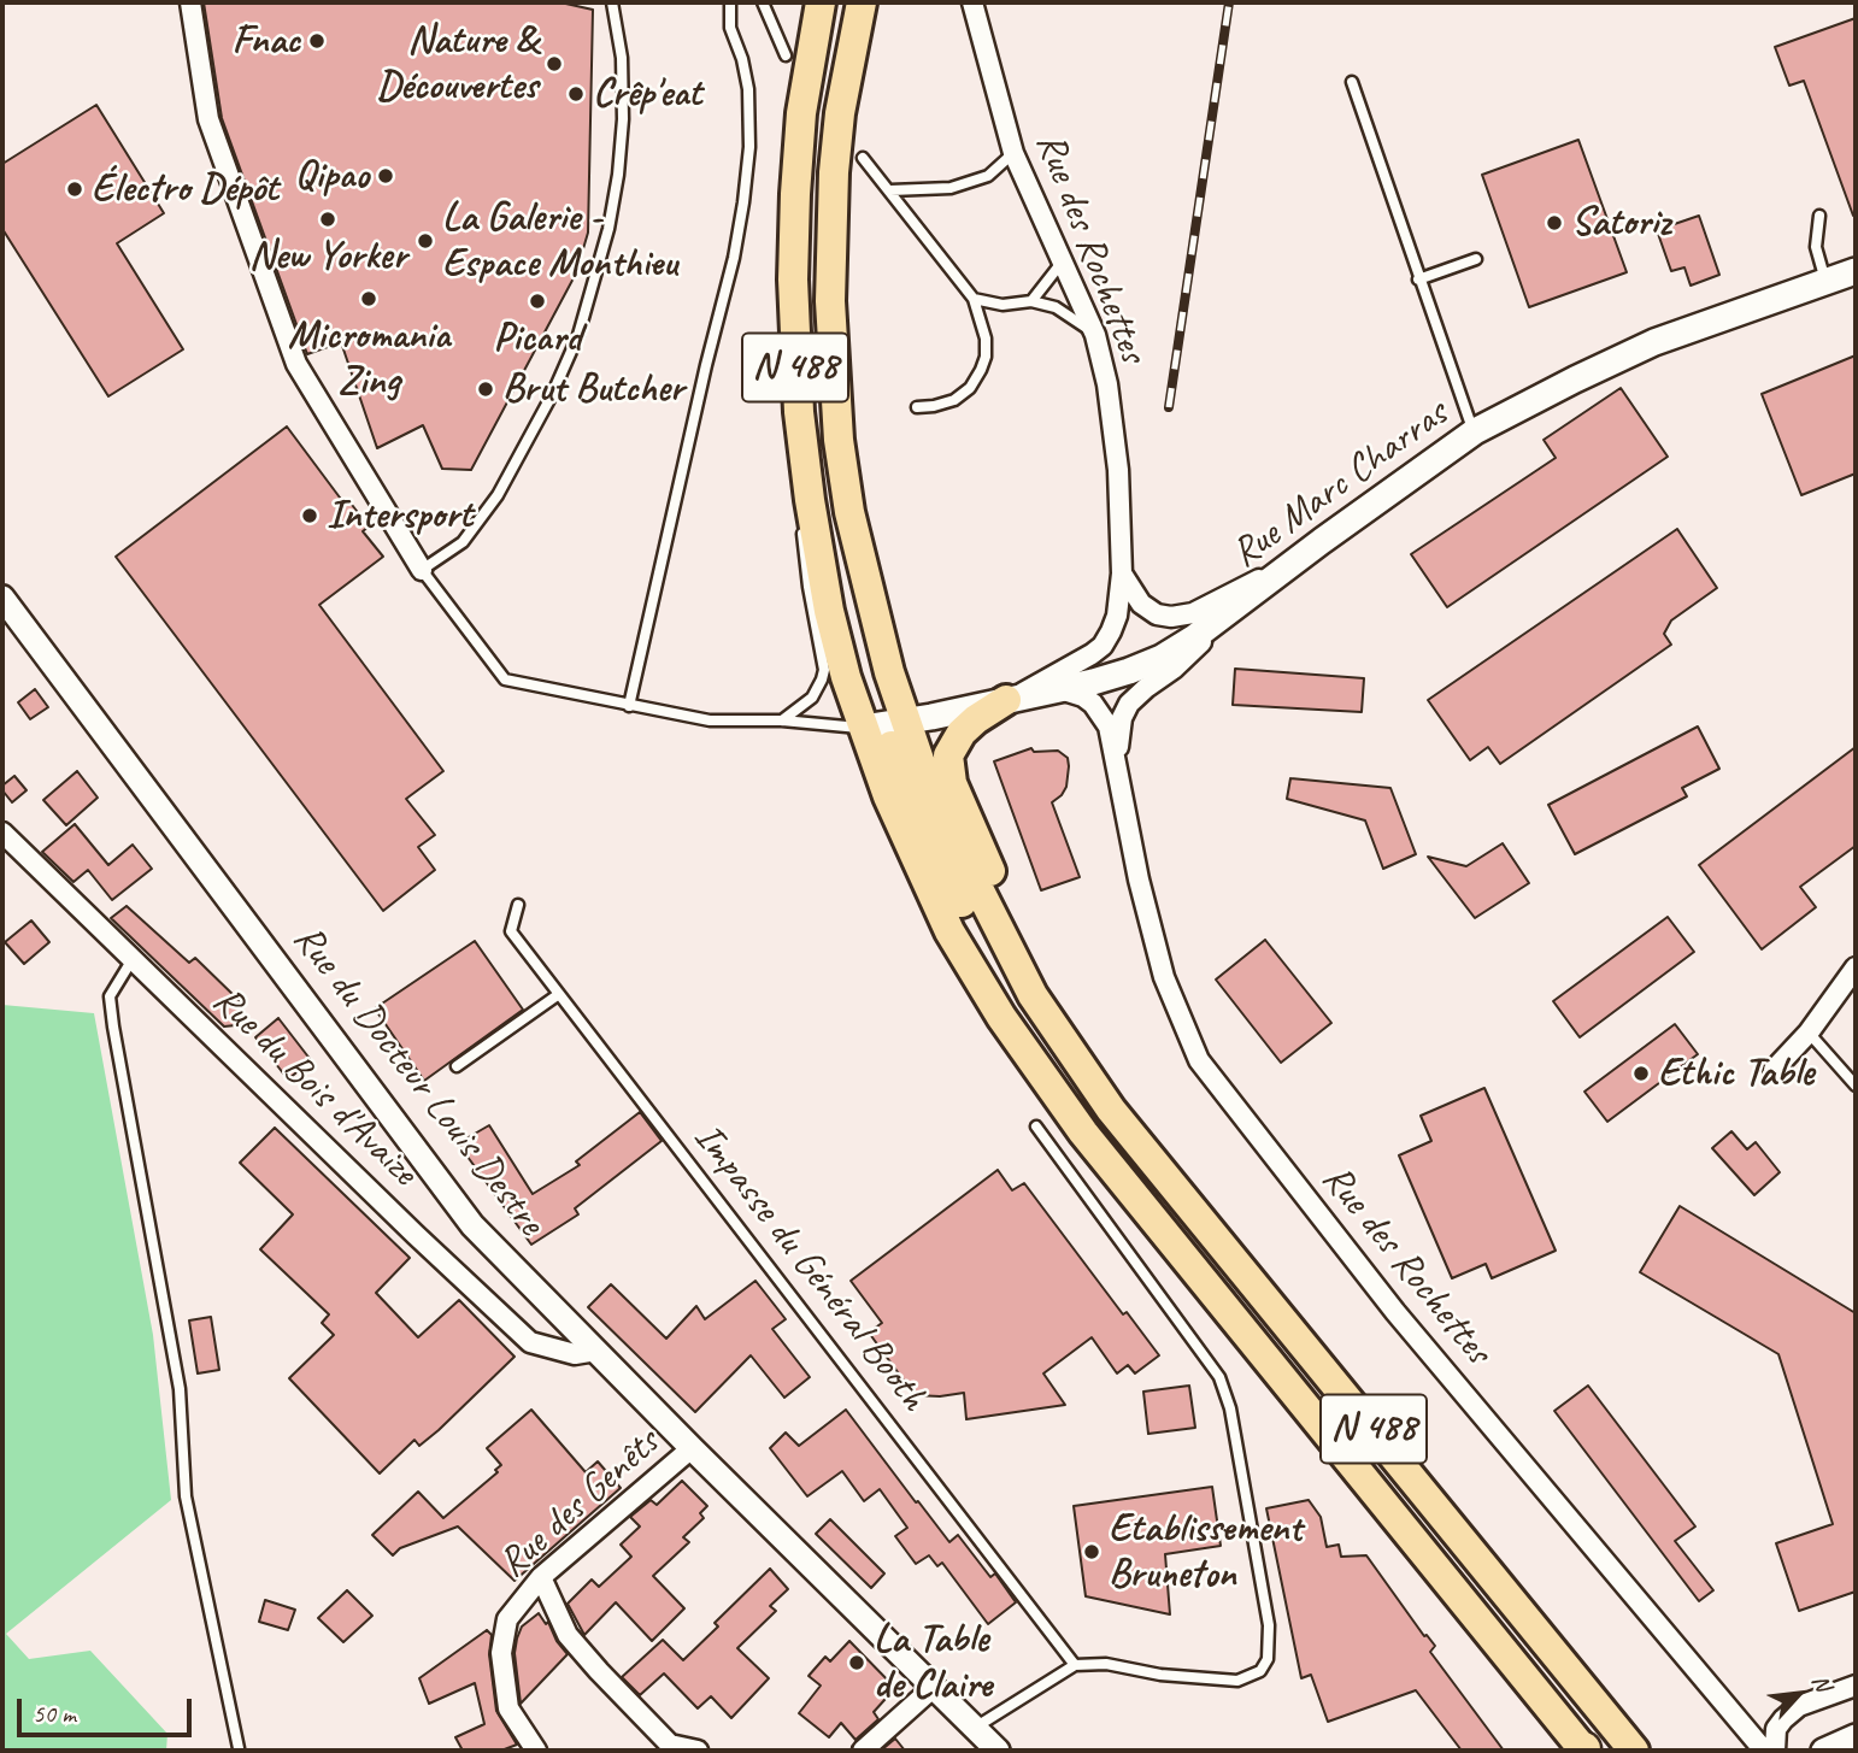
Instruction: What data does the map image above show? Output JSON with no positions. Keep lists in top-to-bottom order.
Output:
{
  "streets": {
    "main road": ["N 488", "Rue Marc Charras"],
    "street": [
      "Rue des Rochettes",
      "Rue du Docteur Louis Destre",
      "Rue du Bois d'Avaize",
      "Rue des Genêts"
    ],
    "lane": ["Impasse du Général Booth"]
  },
  "crossings": [
    ["Rue des Rochettes", "Rue Marc Charras"],
    ["N 488", "Rue Marc Charras"],
    ["Rue du Docteur Louis Destre", "Rue du Bois d'Avaize"],
    ["Rue du Docteur Louis Destre", "Rue des Genêts"]
  ],
  "places": [
    "Fnac",
    "Nature & Découvertes",
    "Crêp'eat",
    "Qipao",
    "Électro Dépôt",
    "New Yorker",
    "Satoriz",
    "La Galerie - Espace Monthieu",
    "Micromania Zing",
    "Picard",
    "Brut Butcher",
    "Intersport",
    "Ethic Table",
    "Etablissement Bruneton",
    "La Table de Claire"
  ],
  "scale_bar": "50 m",
  "north": "top right"
}
